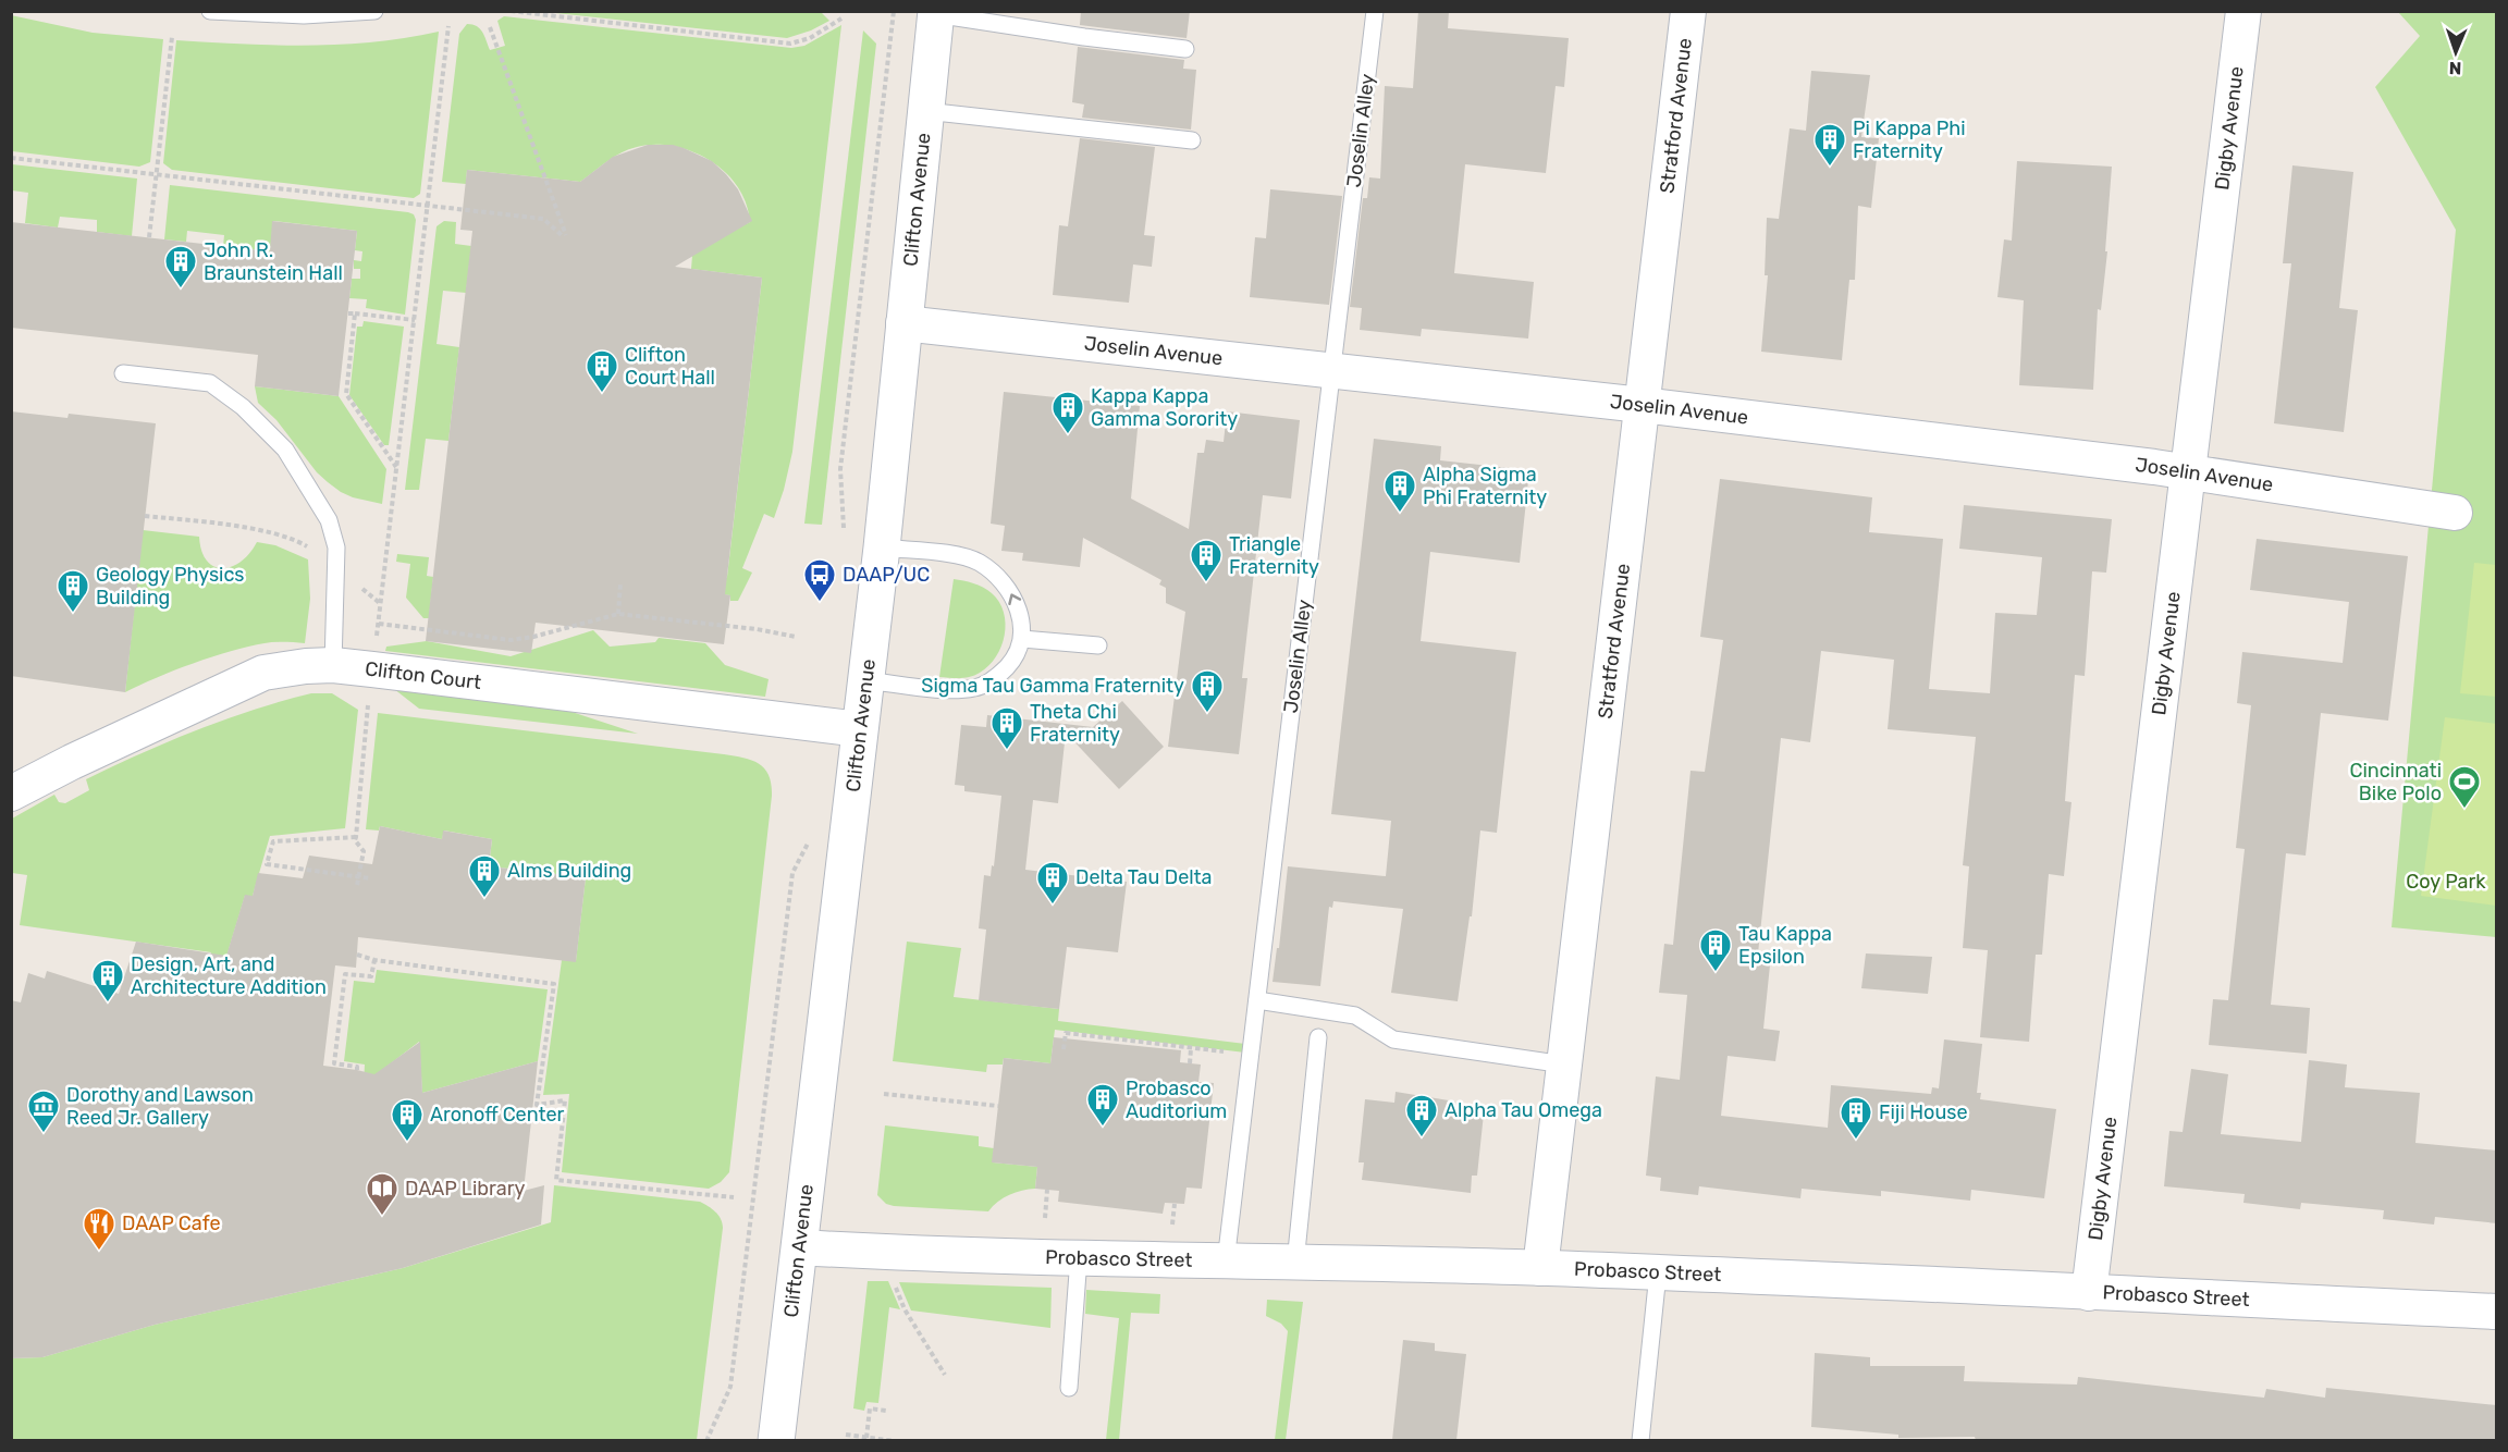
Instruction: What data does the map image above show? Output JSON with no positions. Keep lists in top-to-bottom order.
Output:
{
  "streets": {
    "main road": ["Clifton Avenue"],
    "street": [
      "Stratford Avenue",
      "Digby Avenue",
      "Joselin Avenue",
      "Clifton Court",
      "Probasco Street"
    ],
    "lane": ["Joselin Alley"]
  },
  "crossings": [
    ["Stratford Avenue", "Joselin Avenue"],
    ["Stratford Avenue", "Probasco Street"],
    ["Digby Avenue", "Joselin Avenue"],
    ["Digby Avenue", "Probasco Street"],
    ["Joselin Alley", "Joselin Avenue"],
    ["Joselin Alley", "Probasco Street"],
    ["Clifton Avenue", "Joselin Avenue"],
    ["Clifton Avenue", "Clifton Court"],
    ["Clifton Avenue", "Probasco Street"]
  ],
  "parks": ["Coy Park"],
  "places": {
    "building": [
      "Pi Kappa Phi Fraternity",
      "John R. Braunstein Hall",
      "Clifton Court Hall",
      "Kappa Kappa Gamma Sorority",
      "Alpha Sigma Phi Fraternity",
      "Triangle Fraternity",
      "Geology Physics Building",
      "Sigma Tau Gamma Fraternity",
      "Theta Chi Fraternity",
      "Alms Building",
      "Delta Tau Delta",
      "Tau Kappa Epsilon",
      "Design, Art, and Architecture Addition",
      "Probasco Auditorium",
      "Alpha Tau Omega",
      "Fiji House",
      "Aronoff Center"
    ],
    "bus stop": ["DAAP/UC"],
    "sports": ["Cincinnati Bike Polo"],
    "museum": ["Dorothy and Lawson Reed Jr. Gallery"],
    "library": ["DAAP Library"],
    "restaurant": ["DAAP Cafe"]
  },
  "north": "bottom"
}
